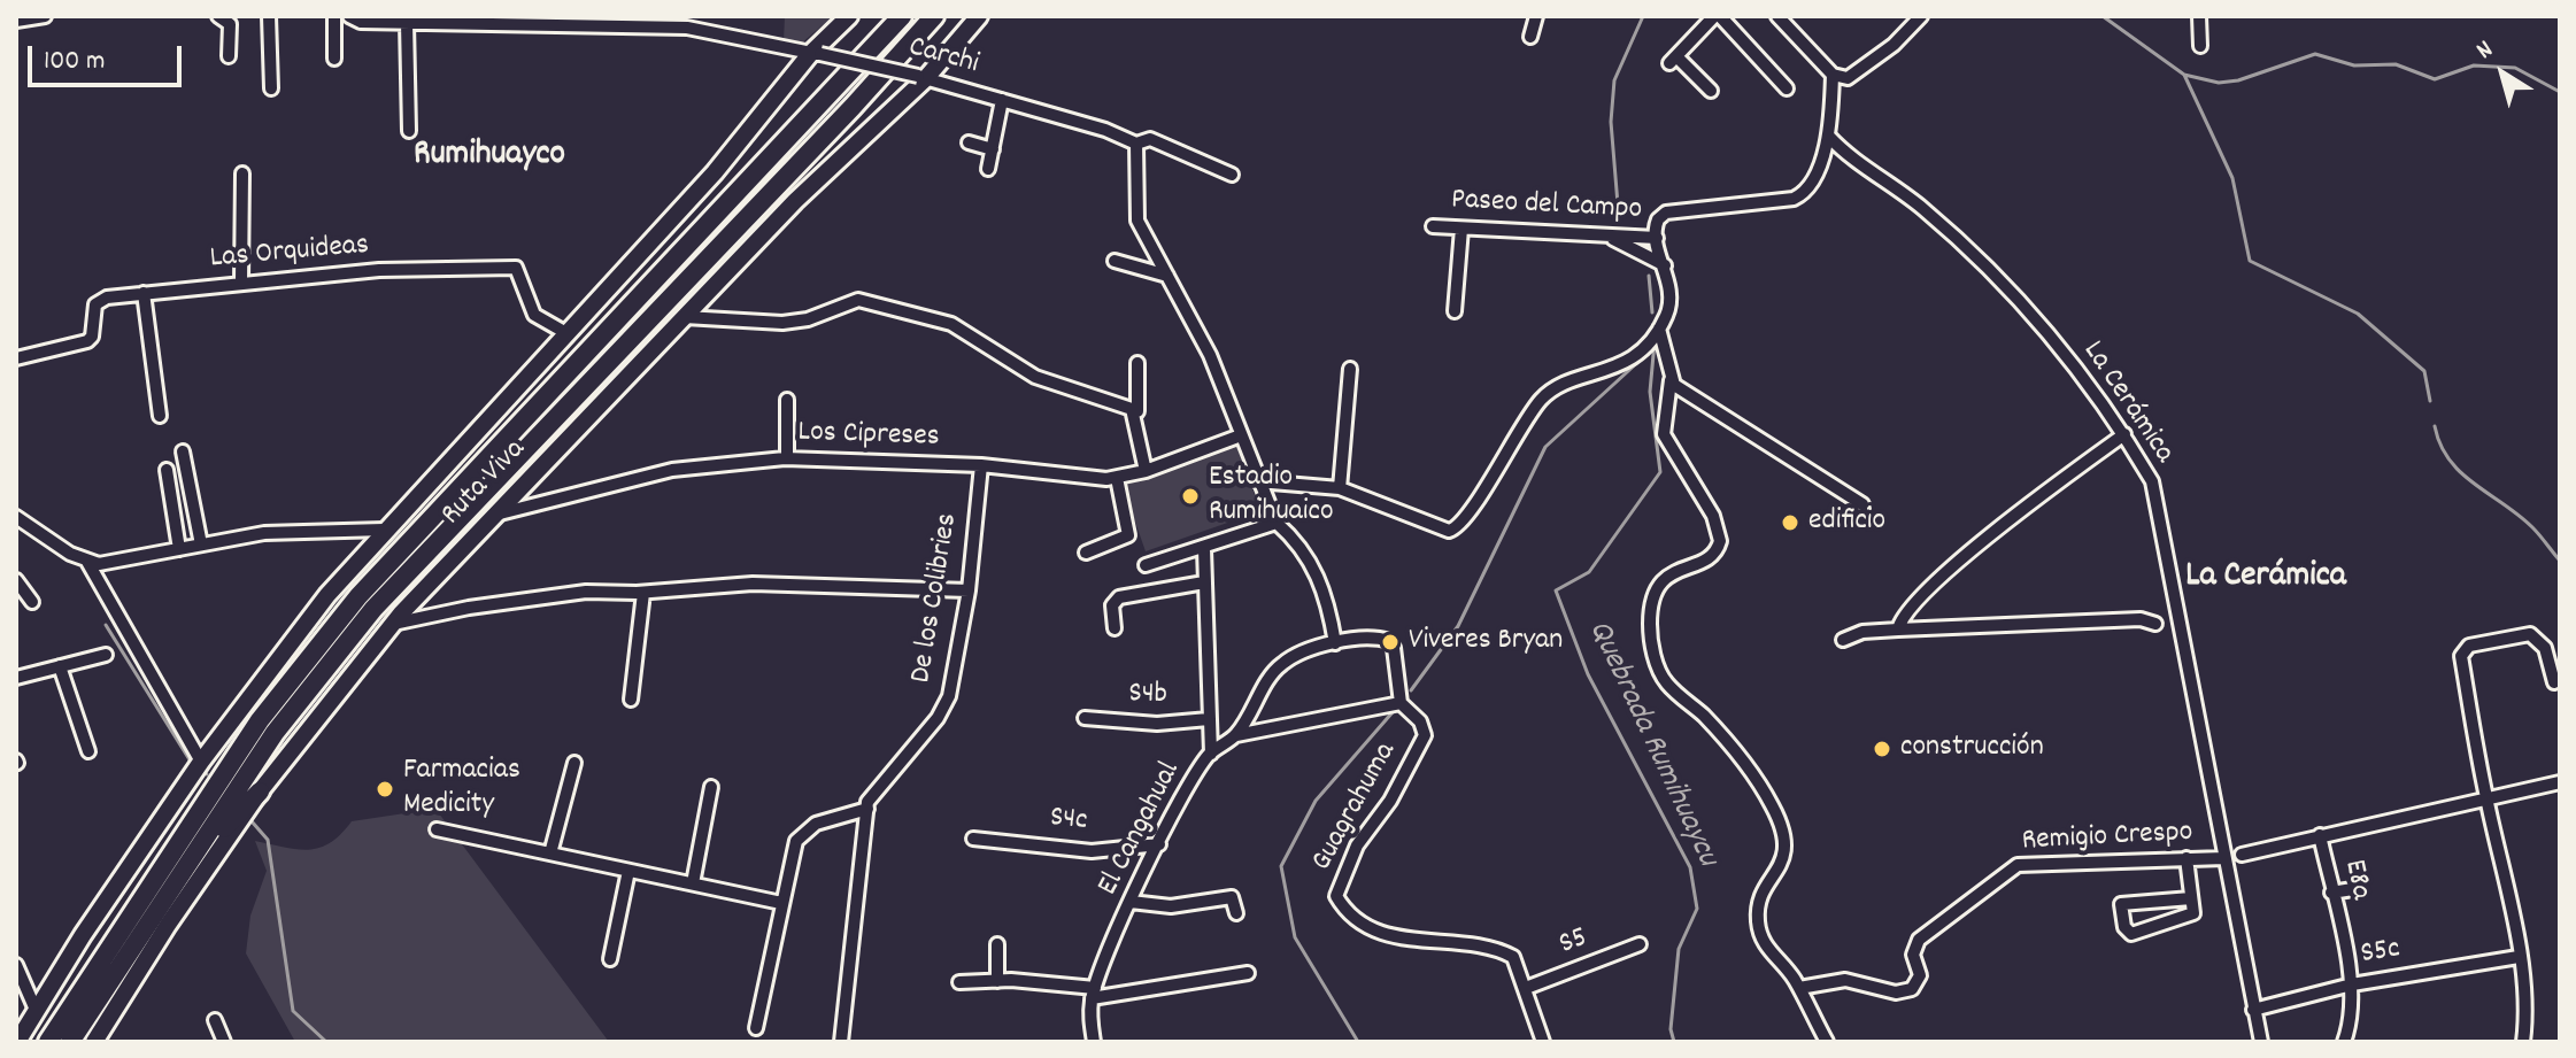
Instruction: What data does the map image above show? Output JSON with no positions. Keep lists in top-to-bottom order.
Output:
{
  "streets": {
    "highway": ["Ruta Viva"],
    "street": [
      "Carchi",
      "Paseo del Campo",
      "Las Orquideas",
      "La Cerámica",
      "Los Cipreses",
      "De los Colibries",
      "S4b",
      "Guagrahuma",
      "S4c",
      "El Cangahual",
      "Remigio Crespo",
      "E8a",
      "S5",
      "S5c"
    ]
  },
  "crossings": [
    ["Carchi", "Ruta Viva"],
    ["Las Orquideas", "Ruta Viva"],
    ["La Cerámica", "Remigio Crespo"],
    ["La Cerámica", "S5c"],
    ["Los Cipreses", "Ruta Viva"],
    ["Los Cipreses", "De los Colibries"],
    ["Guagrahuma", "El Cangahual"],
    ["Guagrahuma", "S5"],
    ["S4c", "El Cangahual"],
    ["E8a", "S5c"]
  ],
  "districts": ["Rumihuayco", "La Cerámica"],
  "water": ["Quebrada Rumihuaycu"],
  "places": [
    "Estadio Rumihuaico",
    "edificio",
    "Viveres Bryan",
    "construcción",
    "Farmacias Medicity"
  ],
  "scale_bar": "100 m",
  "north": "top left"
}
